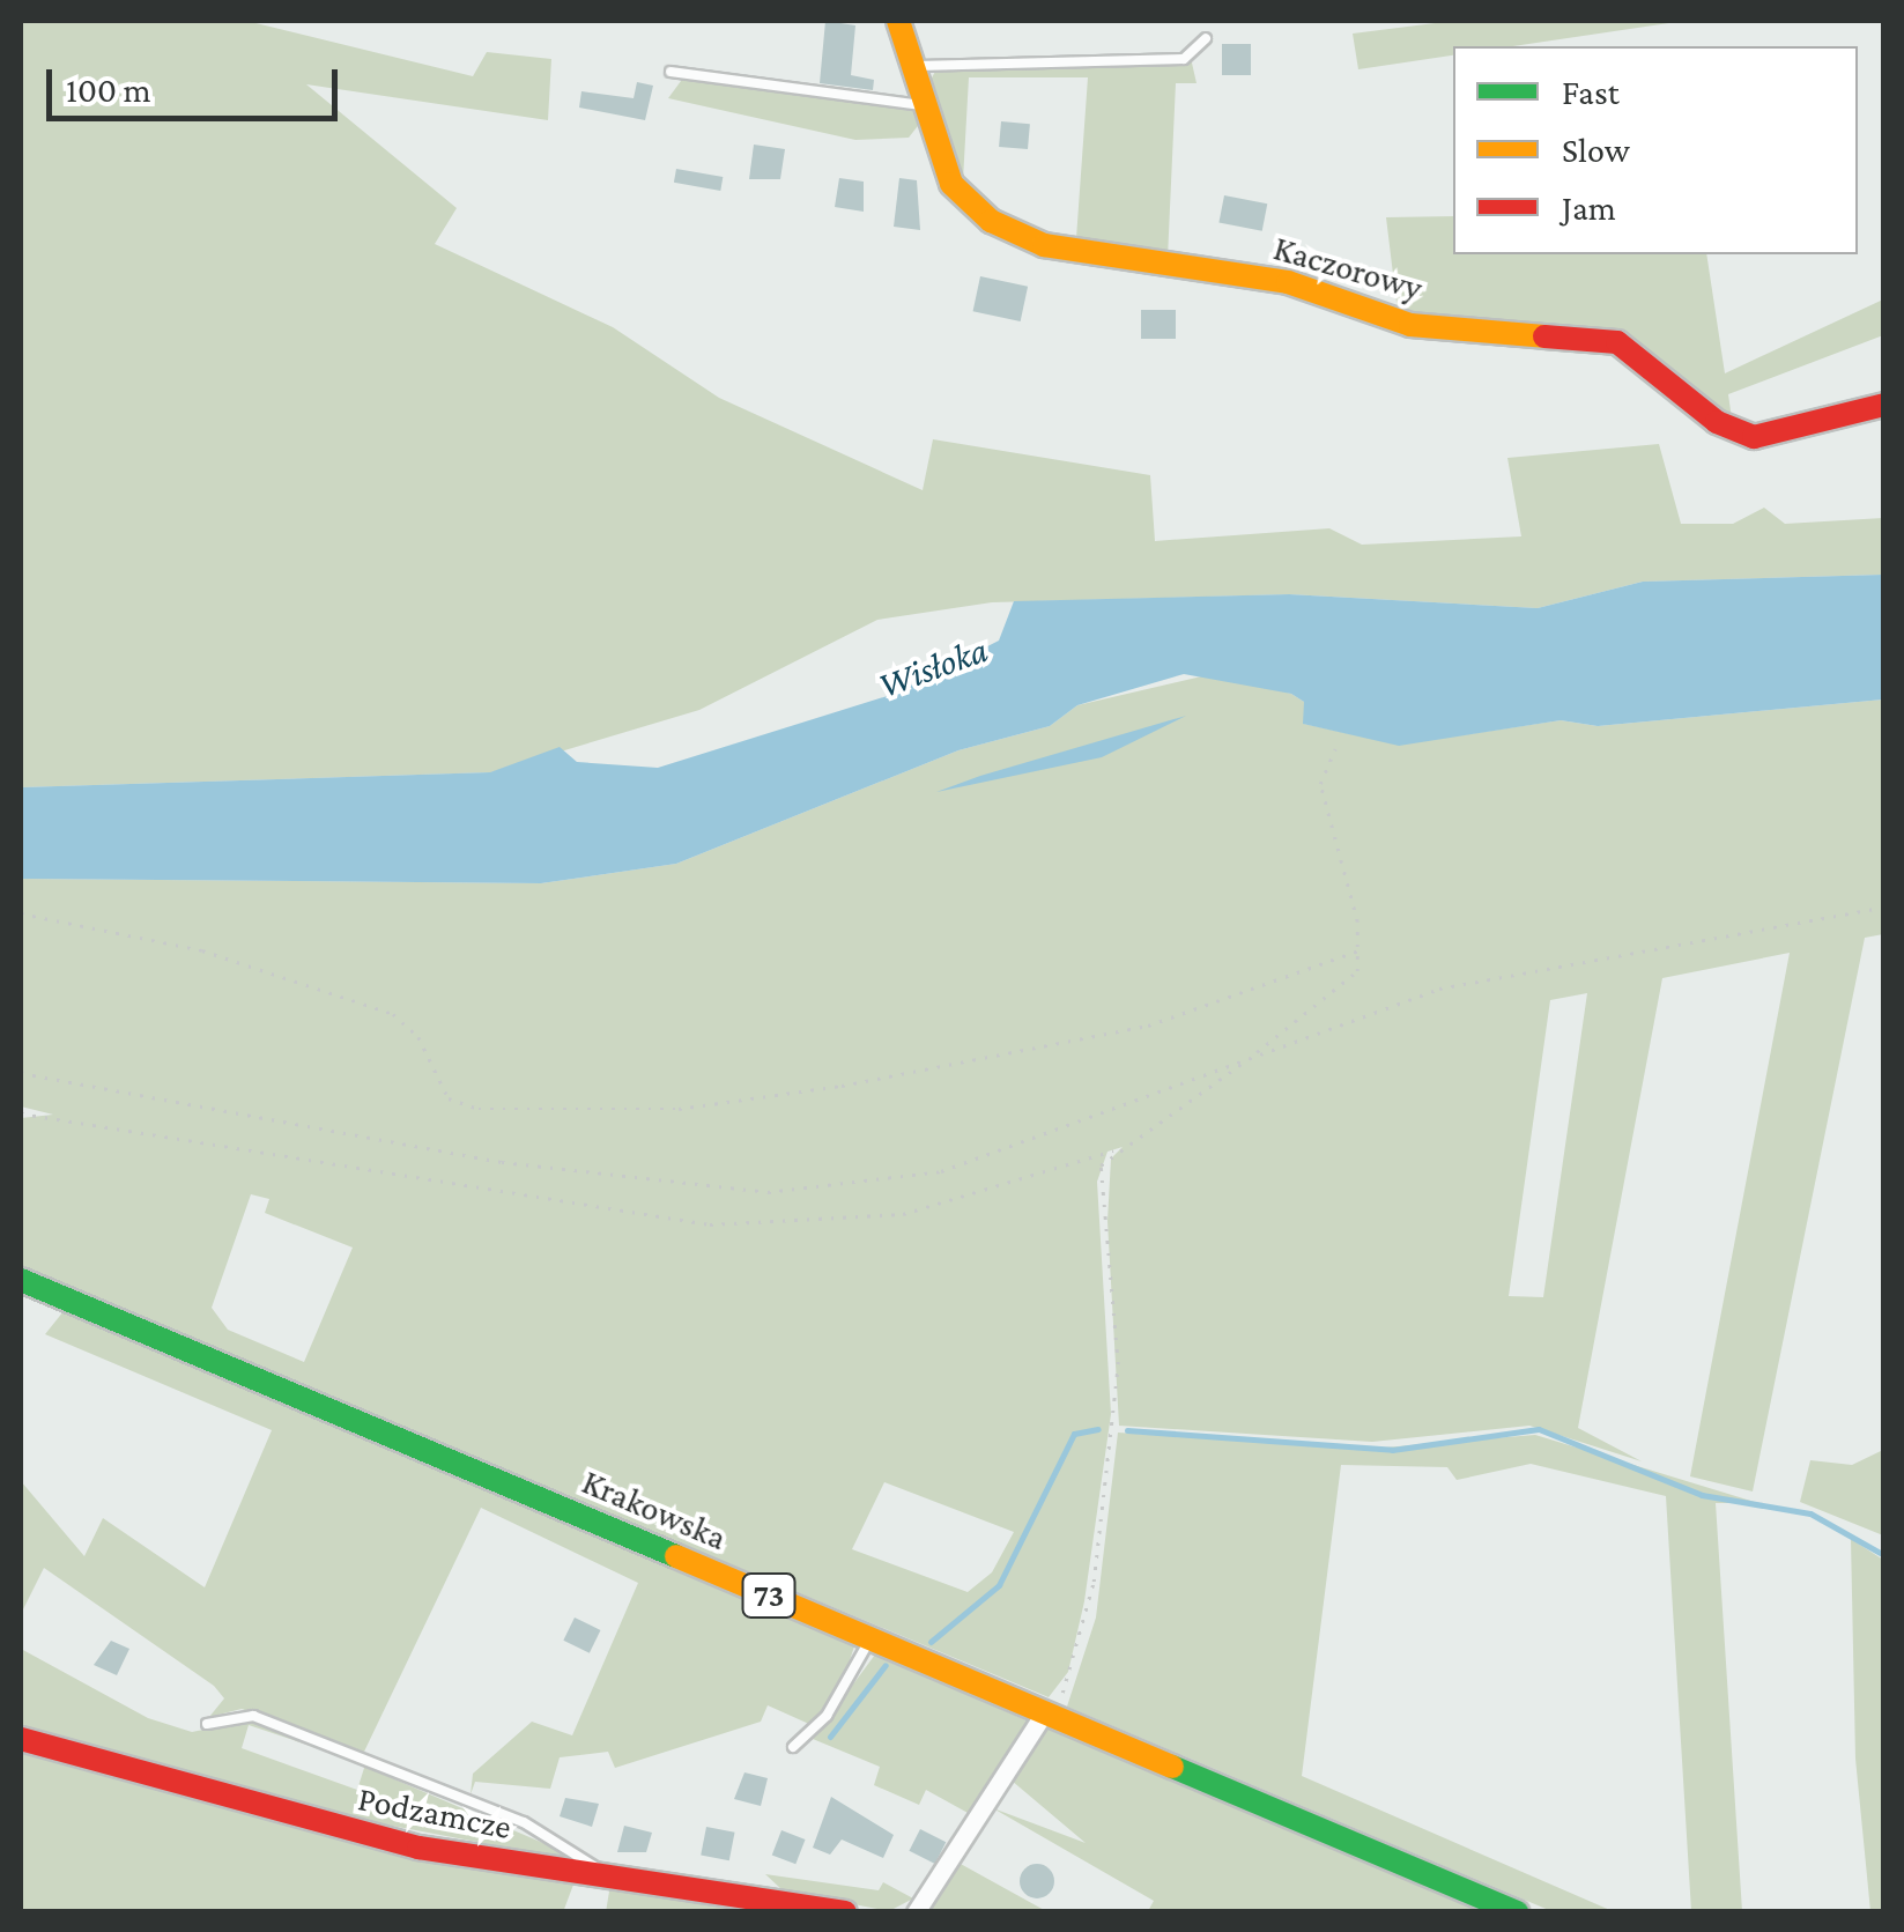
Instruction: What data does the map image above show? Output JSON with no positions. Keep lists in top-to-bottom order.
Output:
{
  "streets": {
    "street": [
      "Kaczorowy",
      "Krakowska",
      "73",
      "Podzamcze"
    ]
  },
  "water": ["Wisłoka"],
  "legend": ["Fast", "Slow", "Jam"],
  "scale_bar": "100 m"
}
